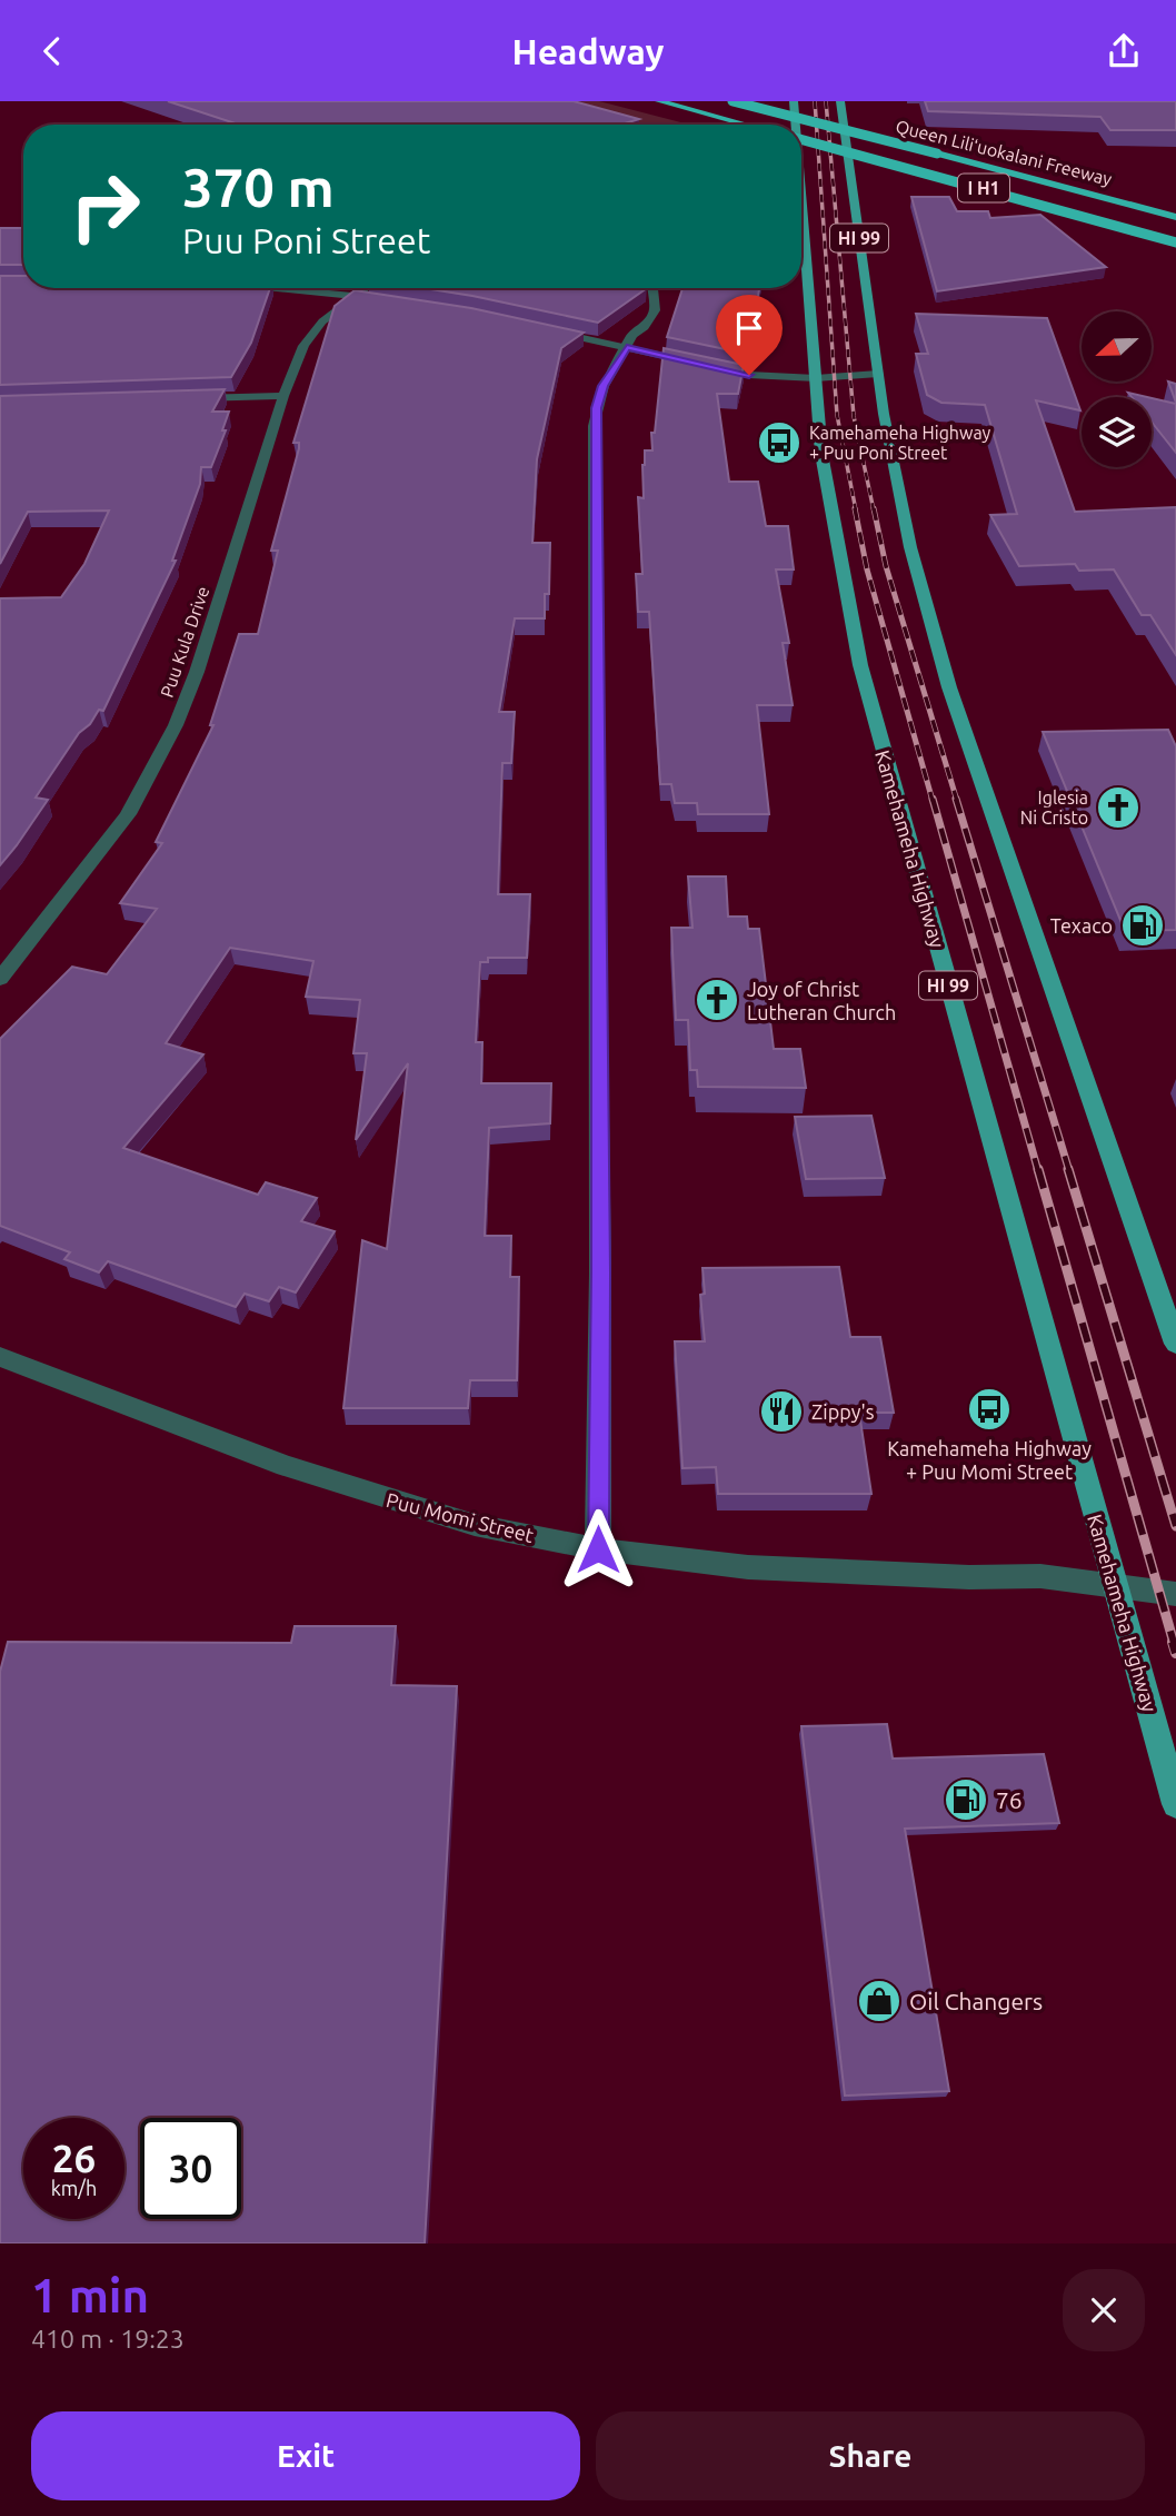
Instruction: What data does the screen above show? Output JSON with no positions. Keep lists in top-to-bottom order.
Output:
{
  "streets": {
    "highway": ["Queen Liliʻuokalani Freeway", "I H1"],
    "main road": ["HI 99", "Kamehameha Highway"],
    "street": ["Puu Kula Drive", "Puu Momi Street"]
  },
  "crossings": [
    ["Kamehameha Highway", "Puu Momi Street"]
  ],
  "places": {
    "bus stop": ["Kamehameha Highway + Puu Poni Street", "Kamehameha Highway + Puu Momi Street"],
    "church": ["Iglesia Ni Cristo", "Joy of Christ Lutheran Church"],
    "fuel station": ["Texaco", "76"],
    "restaurant": ["Zippy's"],
    "shop": ["Oil Changers"]
  },
  "north": "left",
  "page": {
    "header": "Headway",
    "turn": ["370 m", "Puu Poni Street"],
    "speed": "26 km/h",
    "limit": "30",
    "heading": ["1 min", "410 m · 19:23"],
    "buttons": ["Exit", "Share"]
  }
}
